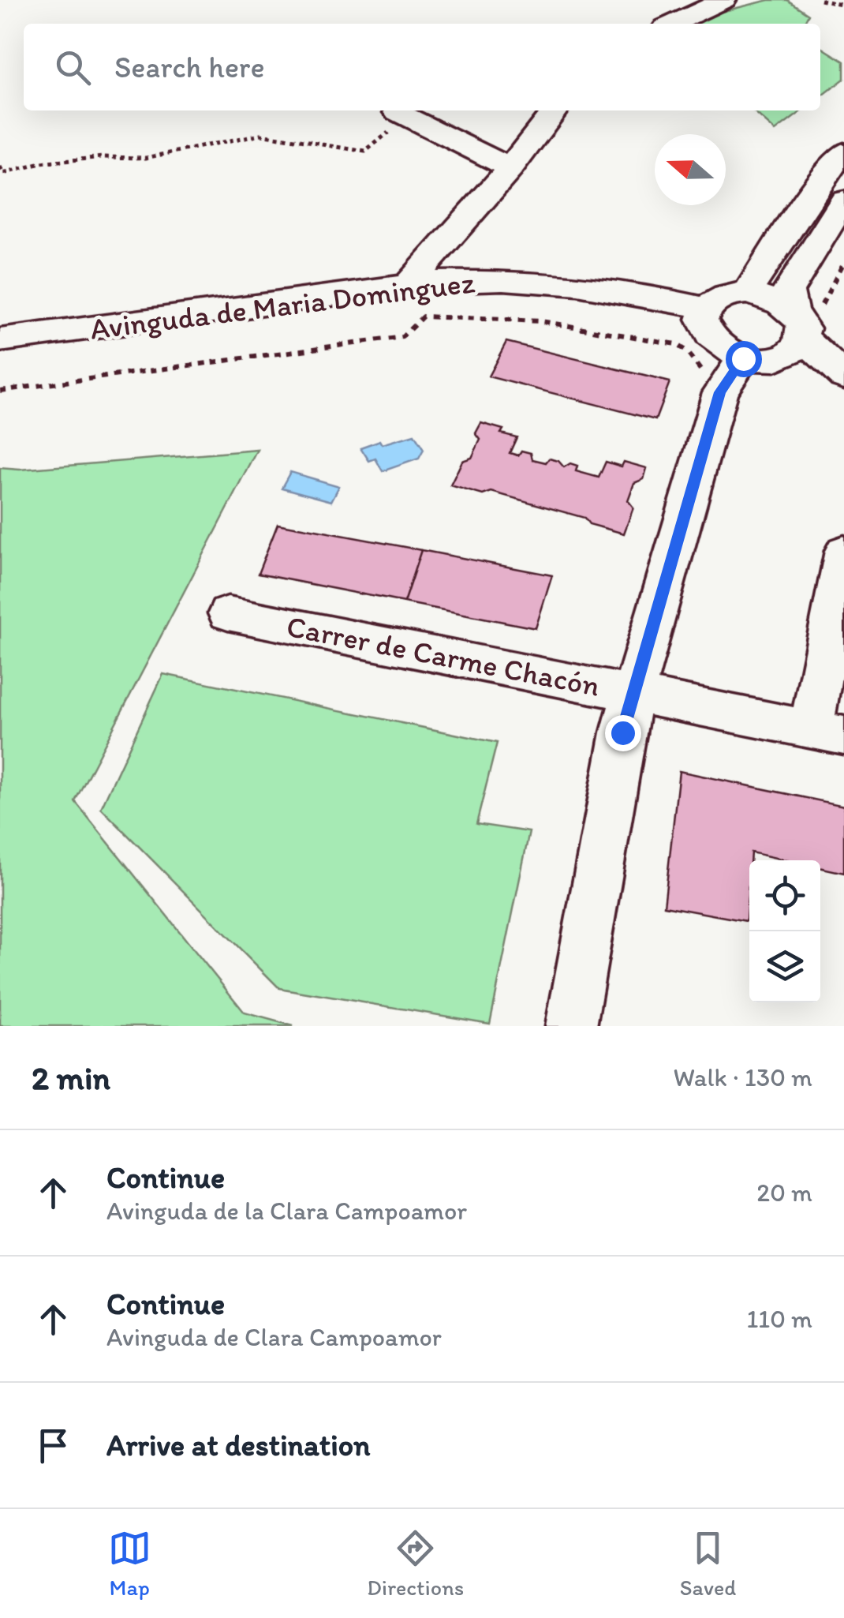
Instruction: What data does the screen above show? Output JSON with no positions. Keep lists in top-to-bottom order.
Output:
{
  "streets": {
    "street": ["Avinguda de Maria Dominguez", "Carrer de Carme Chacón"]
  },
  "north": "left",
  "page": {
    "search": "Search here",
    "heading": ["2 min", "Walk · 130 m"],
    "list": [
      ["Continue", "Avinguda de la Clara Campoamor", "20 m"],
      ["Continue", "Avinguda de Clara Campoamor", "110 m"],
      "Arrive at destination"
    ],
    "nav": ["Map", "Directions", "Saved"]
  }
}
